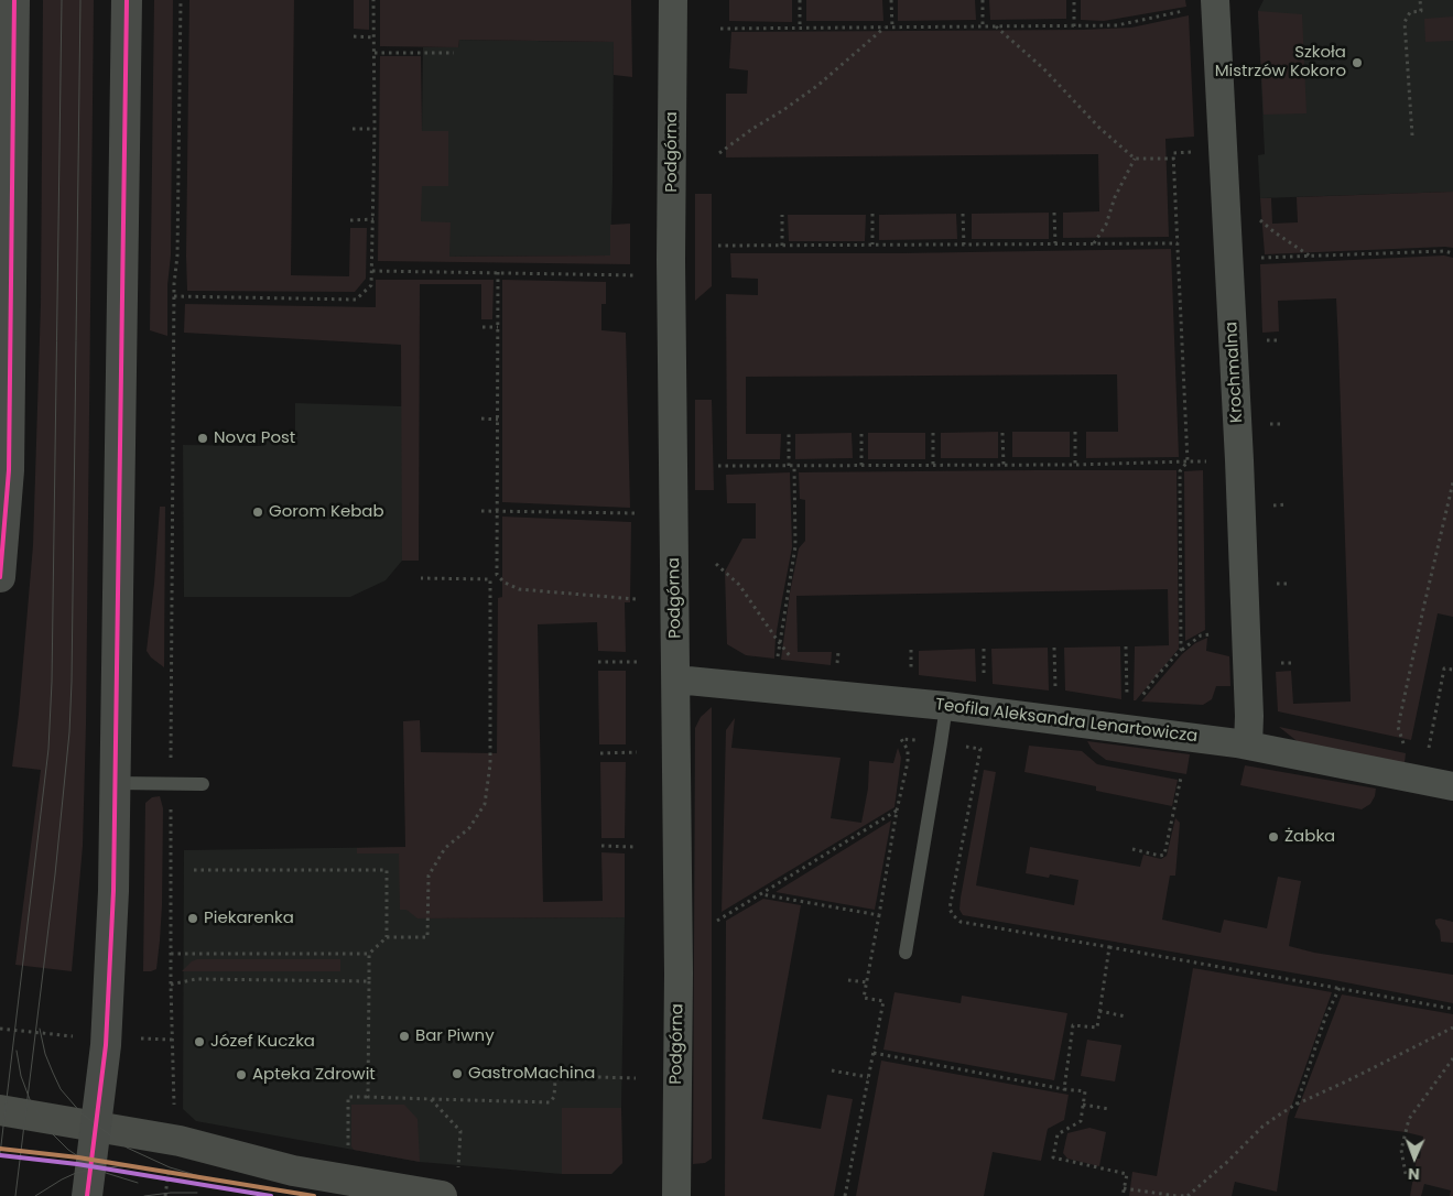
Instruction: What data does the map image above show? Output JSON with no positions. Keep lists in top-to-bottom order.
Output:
{
  "streets": {
    "street": ["Podgórna", "Krochmalna", "Teofila Aleksandra Lenartowicza"]
  },
  "crossings": [
    ["Podgórna", "Teofila Aleksandra Lenartowicza"],
    ["Krochmalna", "Teofila Aleksandra Lenartowicza"]
  ],
  "places": [
    "Szkoła Mistrzów Kokoro",
    "Nova Post",
    "Gorom Kebab",
    "Żabka",
    "Piekarenka",
    "Bar Piwny",
    "Józef Kuczka",
    "GastroMachina",
    "Apteka Zdrowit"
  ],
  "north": "bottom"
}
